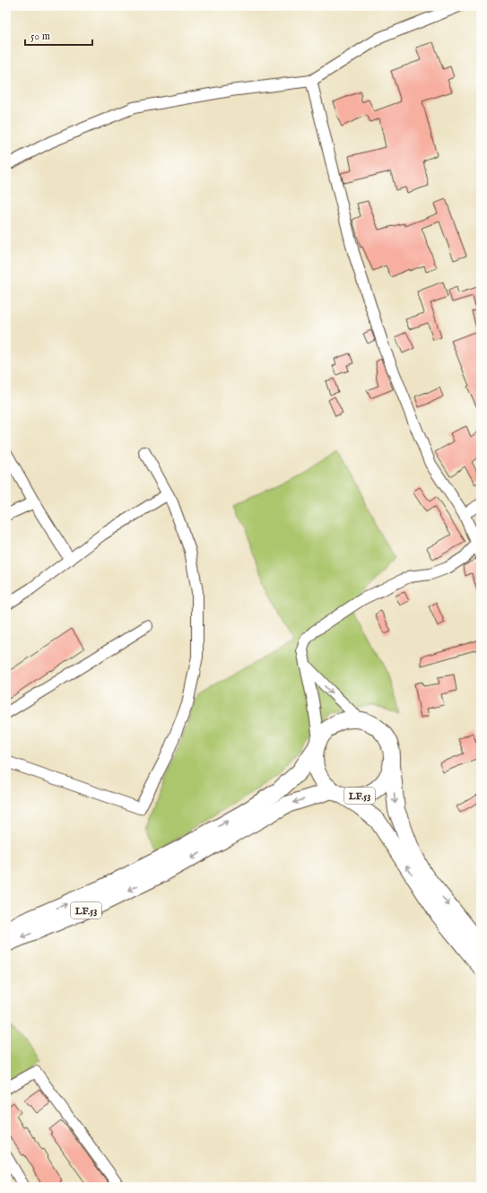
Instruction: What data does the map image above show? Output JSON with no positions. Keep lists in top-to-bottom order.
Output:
{
  "streets": {
    "highway": ["LF.53"]
  },
  "scale_bar": "50 m"
}
